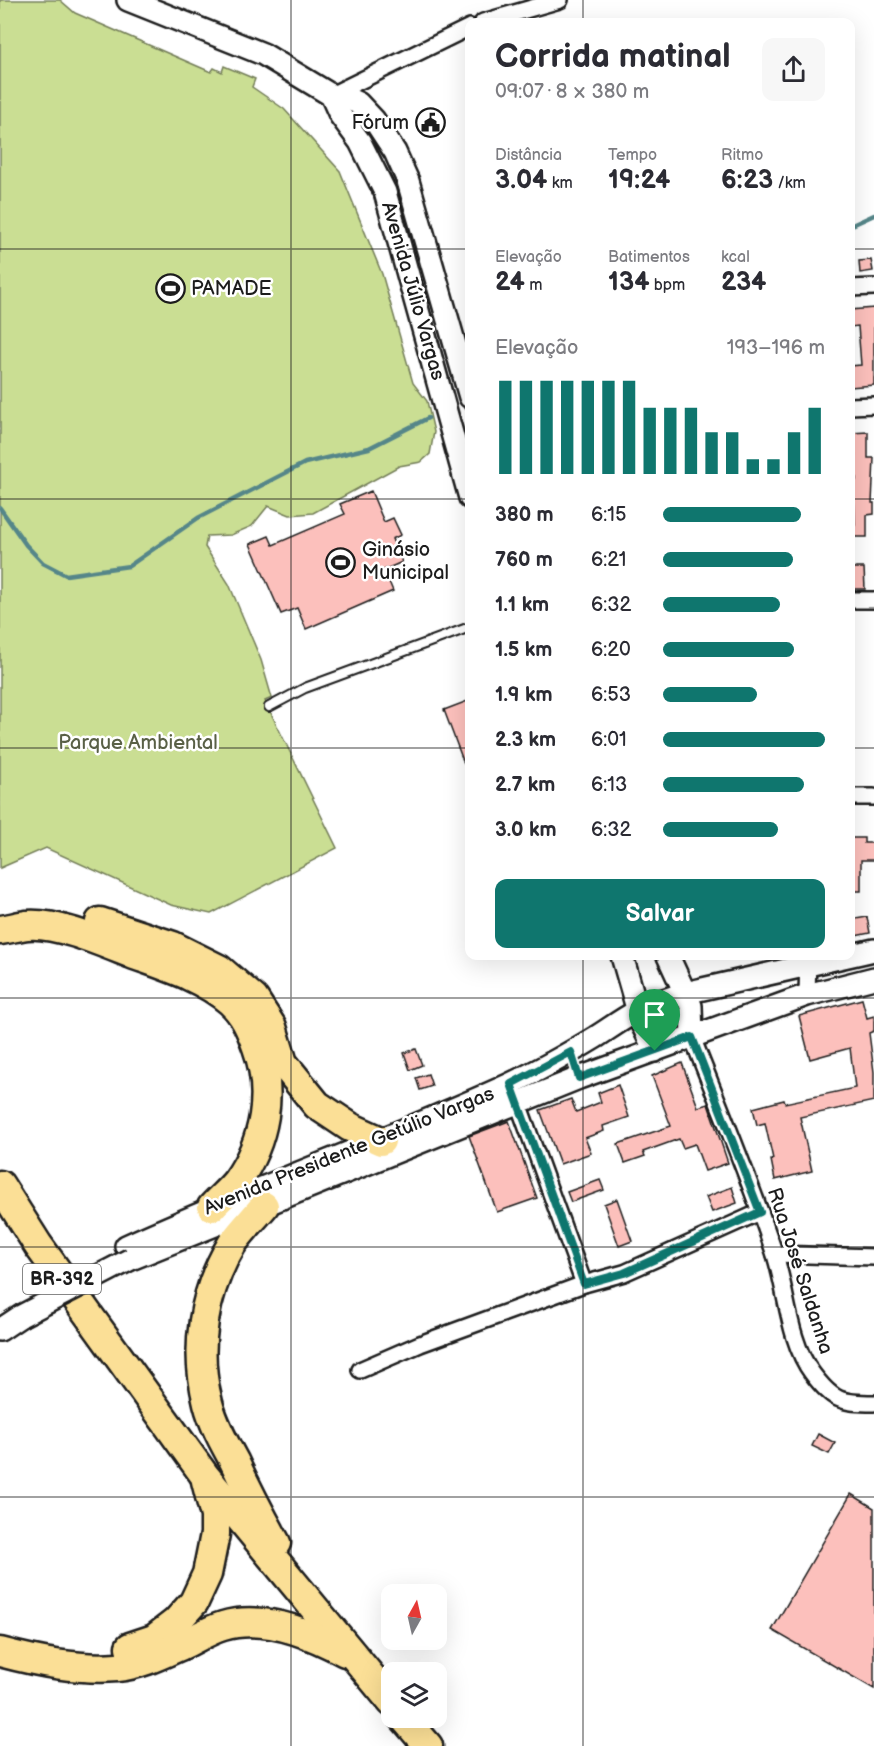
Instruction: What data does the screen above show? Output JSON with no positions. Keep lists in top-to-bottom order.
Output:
{
  "streets": {
    "highway": ["BR-392"],
    "main road": ["Avenida Júlio Vargas", "Avenida Presidente Getúlio Vargas"],
    "street": ["Rua José Saldanha"]
  },
  "crossings": [
    ["Avenida Presidente Getúlio Vargas", "Rua José Saldanha"]
  ],
  "parks": ["Parque Ambiental"],
  "places": {
    "public building": ["Fórum"],
    "sports": ["PAMADE", "Ginásio Municipal"]
  },
  "north": "top",
  "page": {
    "heading": ["Corrida matinal", "09:07 · 8 × 380 m"],
    "stats": [
      ["Distância", "3.04 km"],
      ["Tempo", "19:24"],
      ["Ritmo", "6:23 /km"],
      ["Elevação", "24 m"],
      ["Batimentos", "134 bpm"],
      ["kcal", "234"]
    ],
    "chart": ["Elevação", "193–196 m"],
    "list": [
      {
        "name": "380 m",
        "note": "6:15"
      },
      {
        "name": "760 m",
        "note": "6:21"
      },
      {
        "name": "1.1 km",
        "note": "6:32"
      },
      {
        "name": "1.5 km",
        "note": "6:20"
      },
      {
        "name": "1.9 km",
        "note": "6:53"
      },
      {
        "name": "2.3 km",
        "note": "6:01"
      },
      {
        "name": "2.7 km",
        "note": "6:13"
      },
      {
        "name": "3.0 km",
        "note": "6:32"
      }
    ],
    "buttons": "Salvar"
  }
}
